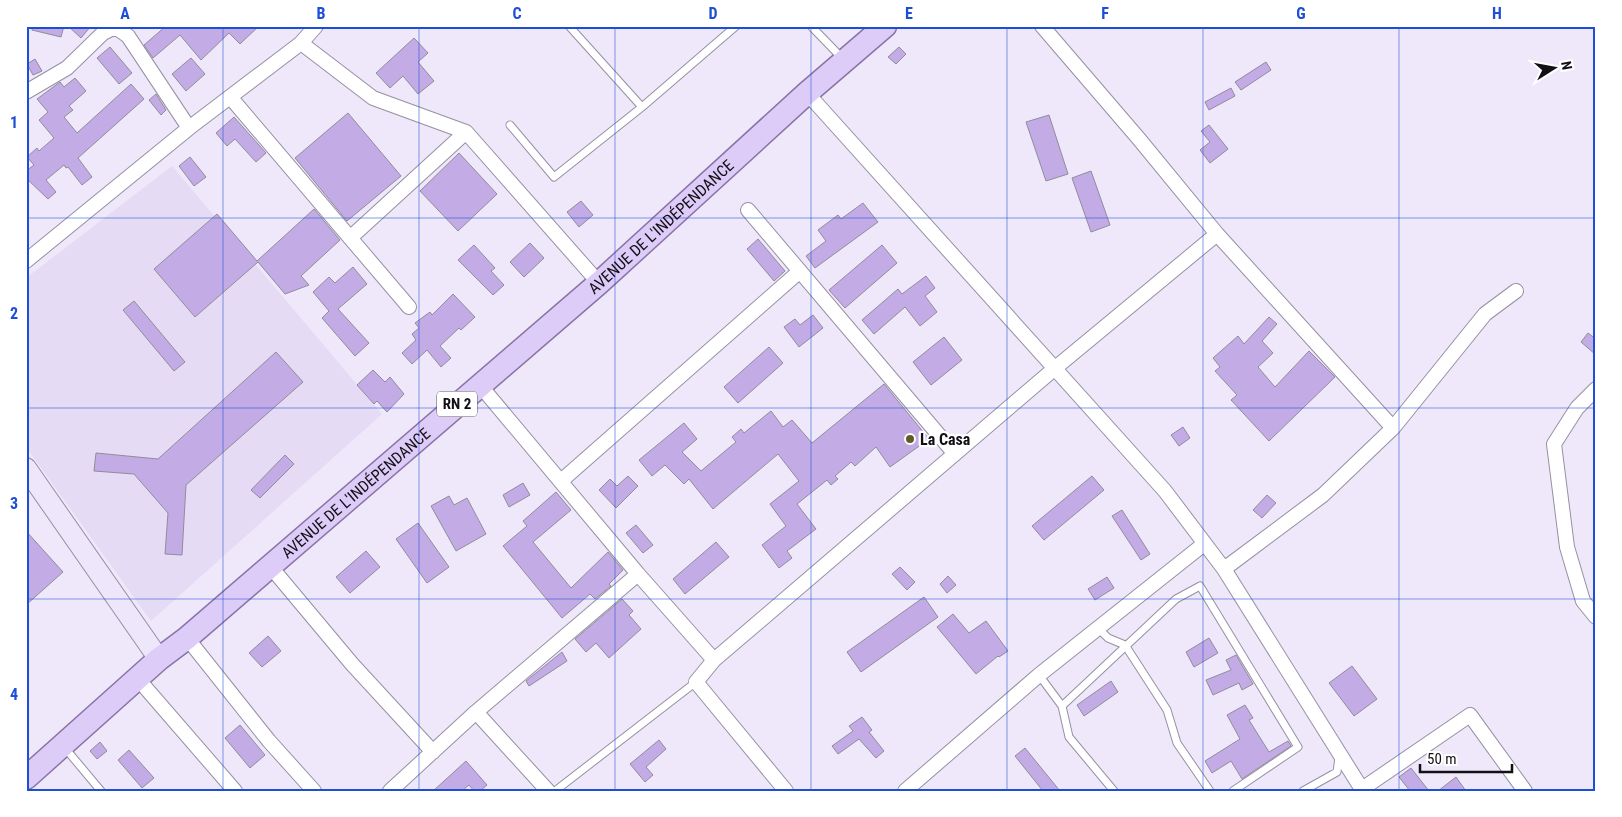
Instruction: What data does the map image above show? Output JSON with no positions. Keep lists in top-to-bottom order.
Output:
{
  "streets": {
    "main road": ["AVENUE DE L'INDÉPENDANCE", "RN 2"]
  },
  "places": ["La Casa"],
  "scale_bar": "50 m",
  "north": "right",
  "grid": {
    "columns": [
      "A",
      "B",
      "C",
      "D",
      "E",
      "F",
      "G",
      "H"
    ],
    "rows": [
      "1",
      "2",
      "3",
      "4"
    ]
  }
}
